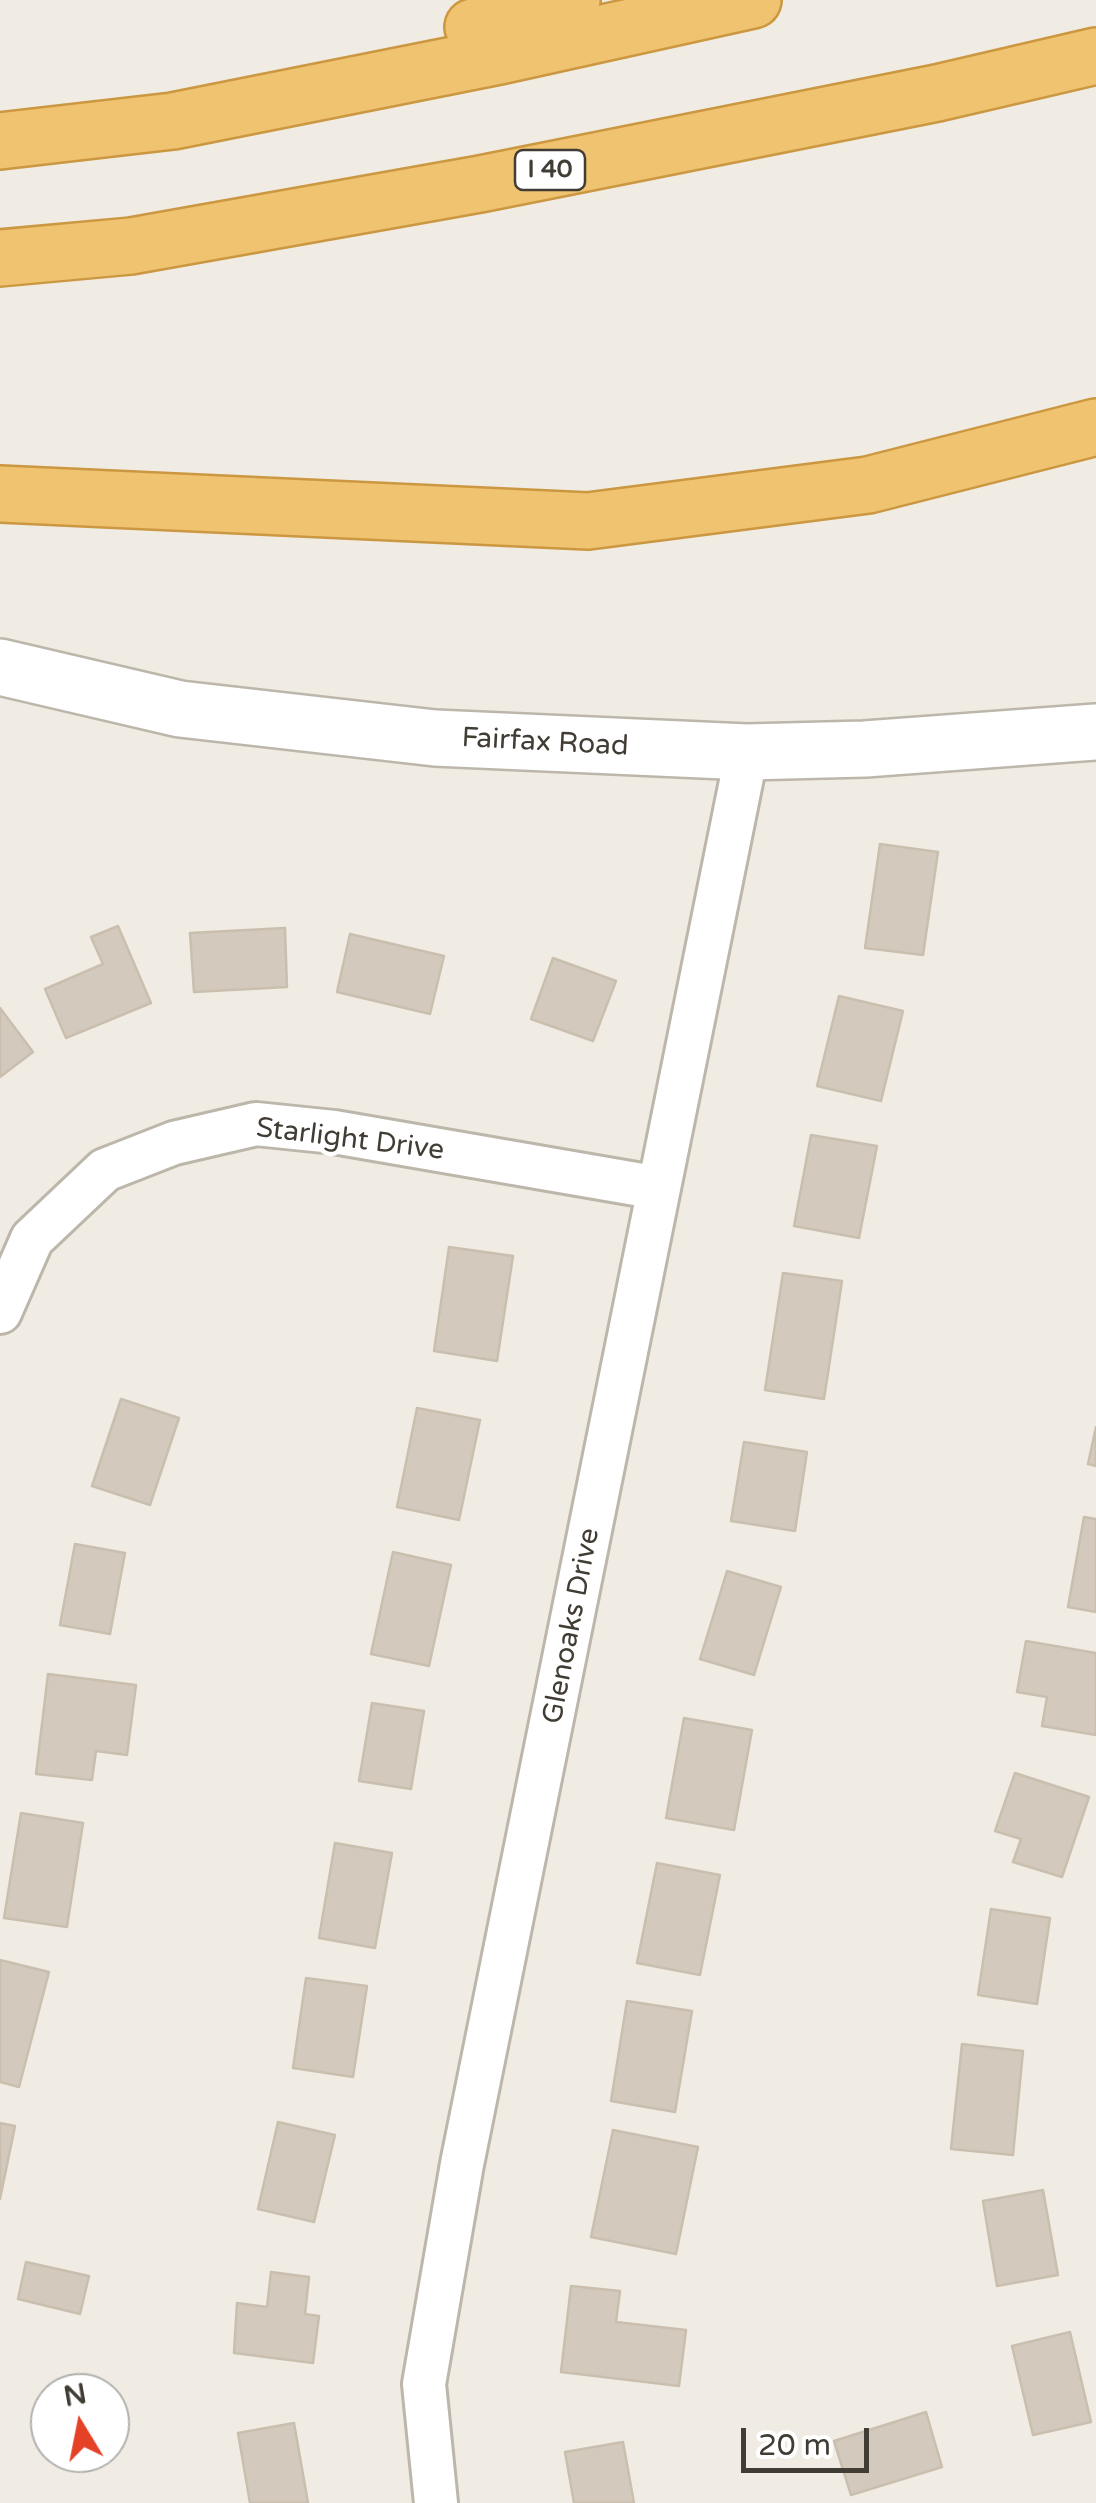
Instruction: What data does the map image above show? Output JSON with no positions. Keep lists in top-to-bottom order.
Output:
{
  "streets": {
    "highway": ["I 40"],
    "street": ["Fairfax Road", "Starlight Drive", "Glenoaks Drive"]
  },
  "crossings": [
    ["Fairfax Road", "Glenoaks Drive"],
    ["Starlight Drive", "Glenoaks Drive"]
  ],
  "scale_bar": "20 m",
  "north": "top"
}
